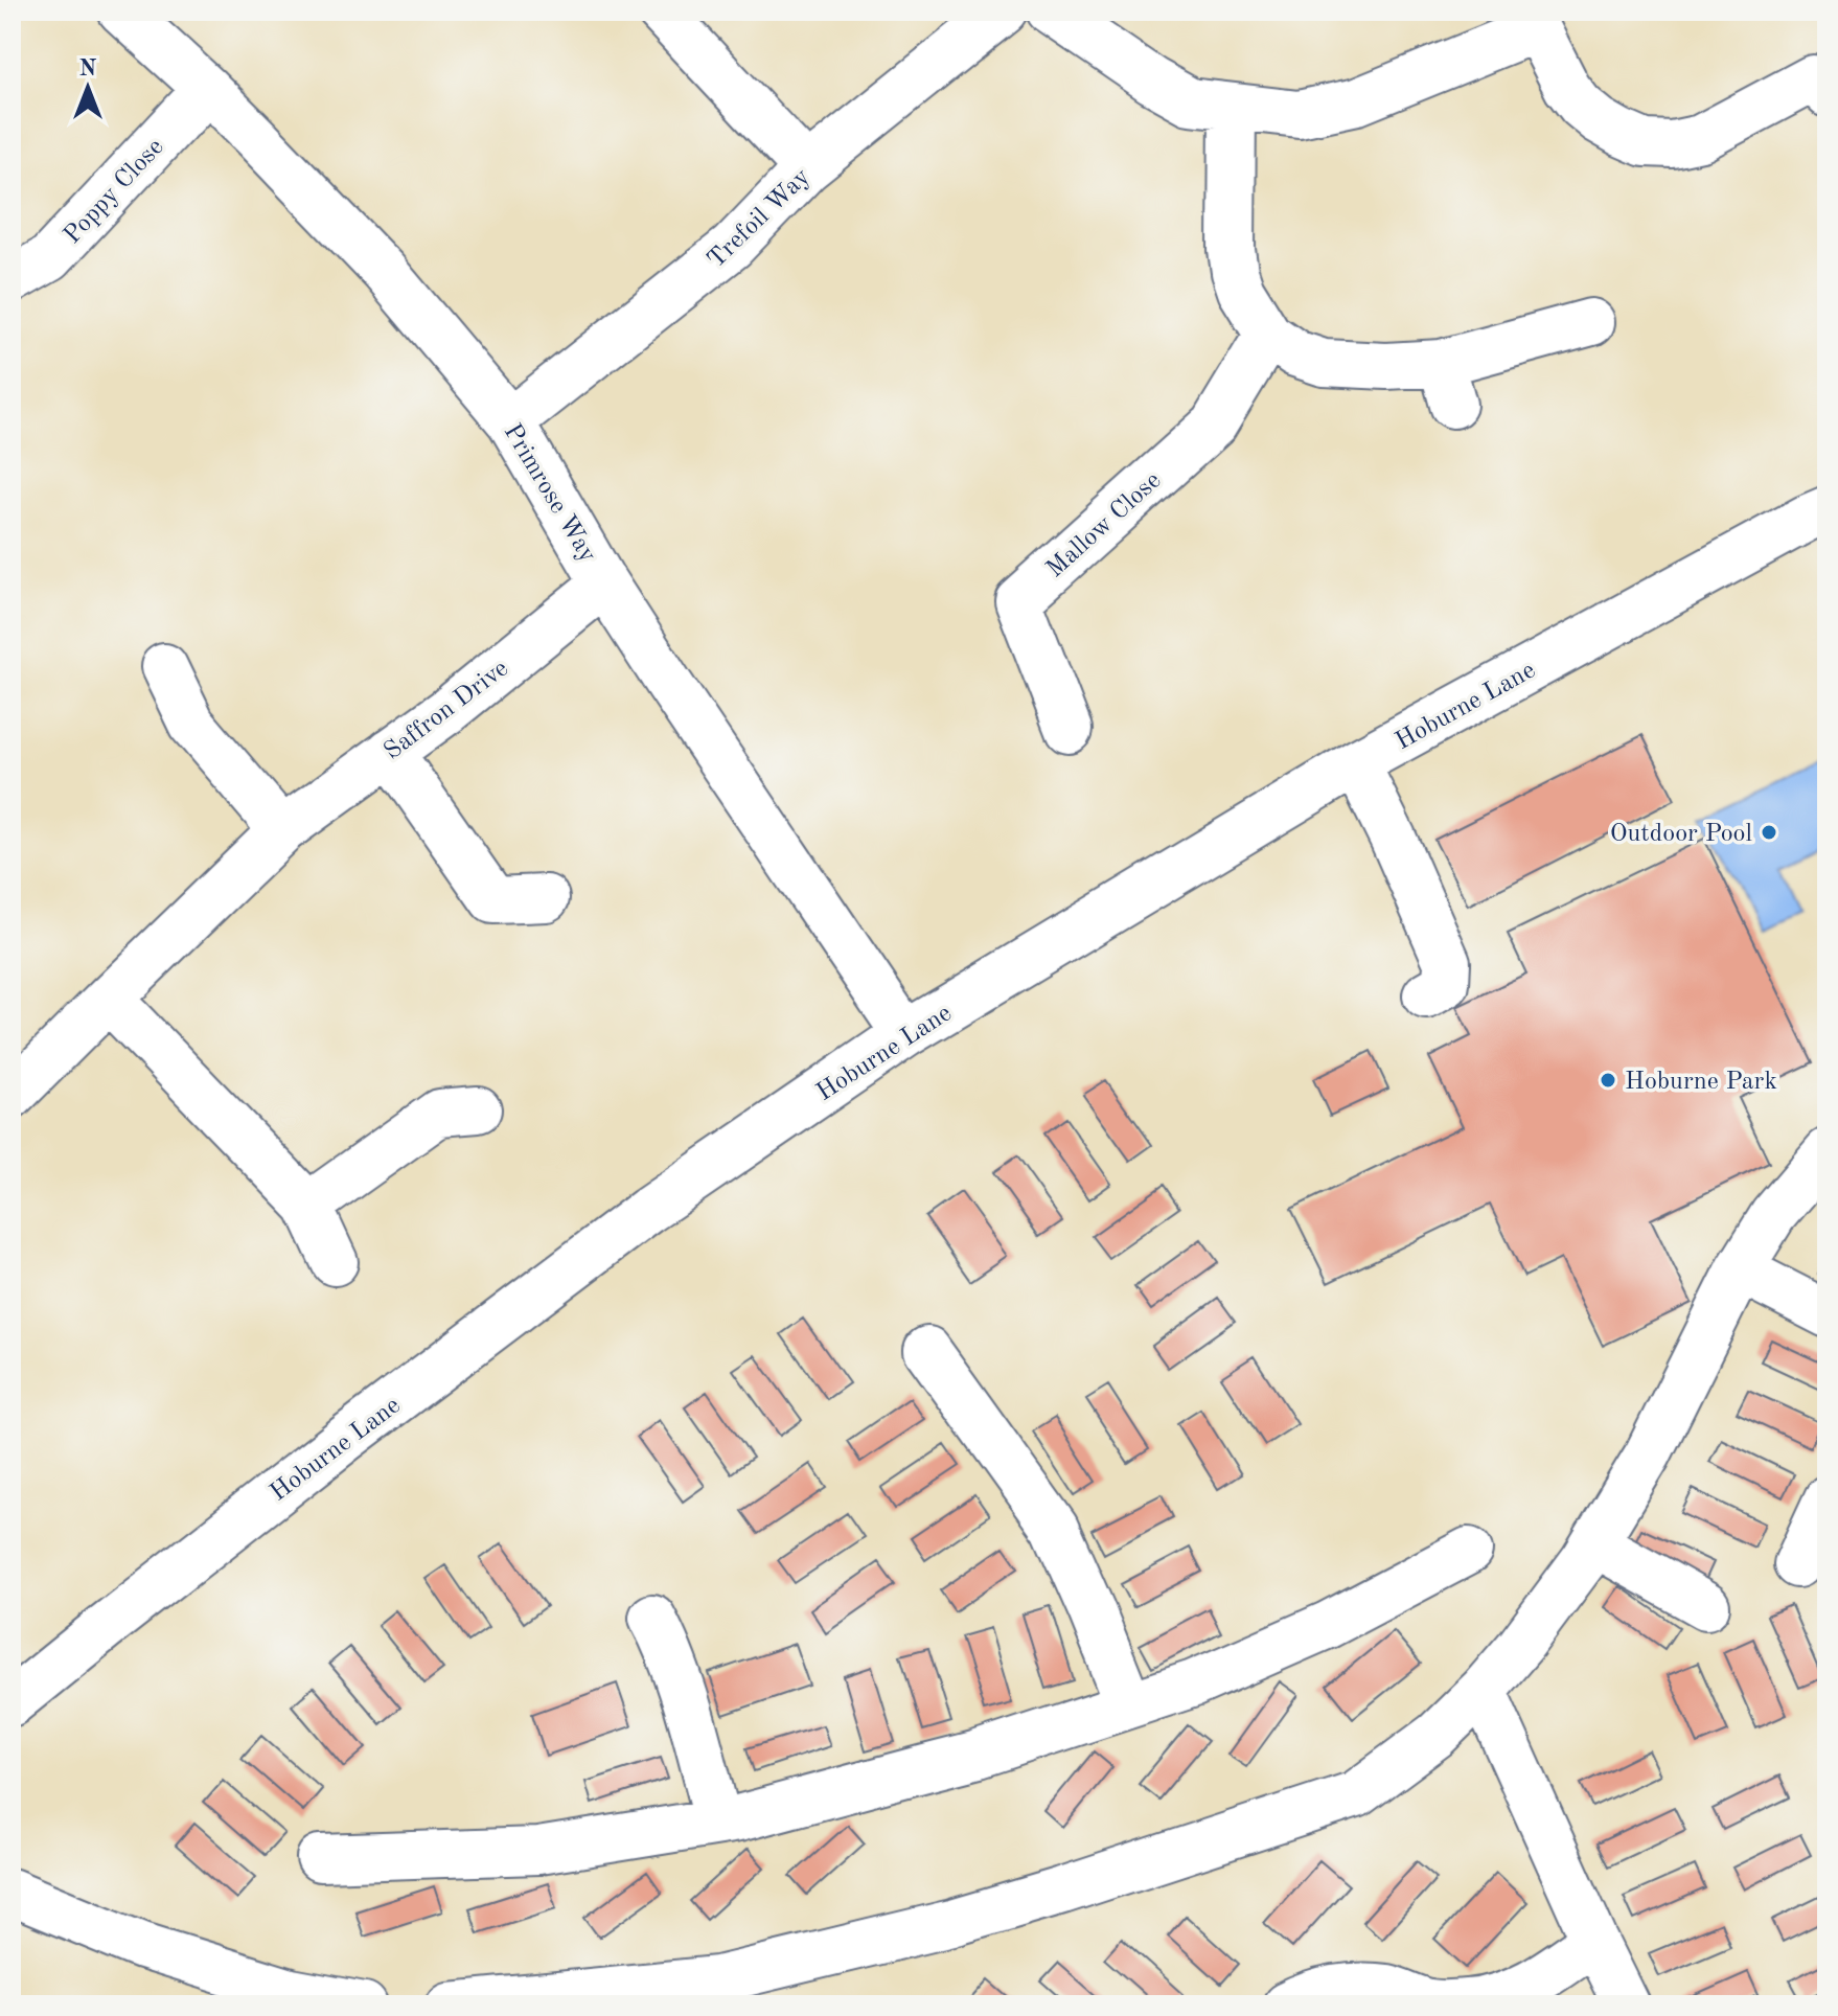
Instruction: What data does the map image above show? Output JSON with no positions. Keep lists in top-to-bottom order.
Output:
{
  "streets": {
    "street": [
      "Poppy Close",
      "Trefoil Way",
      "Primrose Way",
      "Mallow Close",
      "Hoburne Lane",
      "Saffron Drive"
    ]
  },
  "crossings": [
    ["Poppy Close", "Primrose Way"],
    ["Trefoil Way", "Primrose Way"],
    ["Primrose Way", "Hoburne Lane"],
    ["Primrose Way", "Saffron Drive"]
  ],
  "places": ["Outdoor Pool", "Hoburne Park"],
  "north": "top"
}
